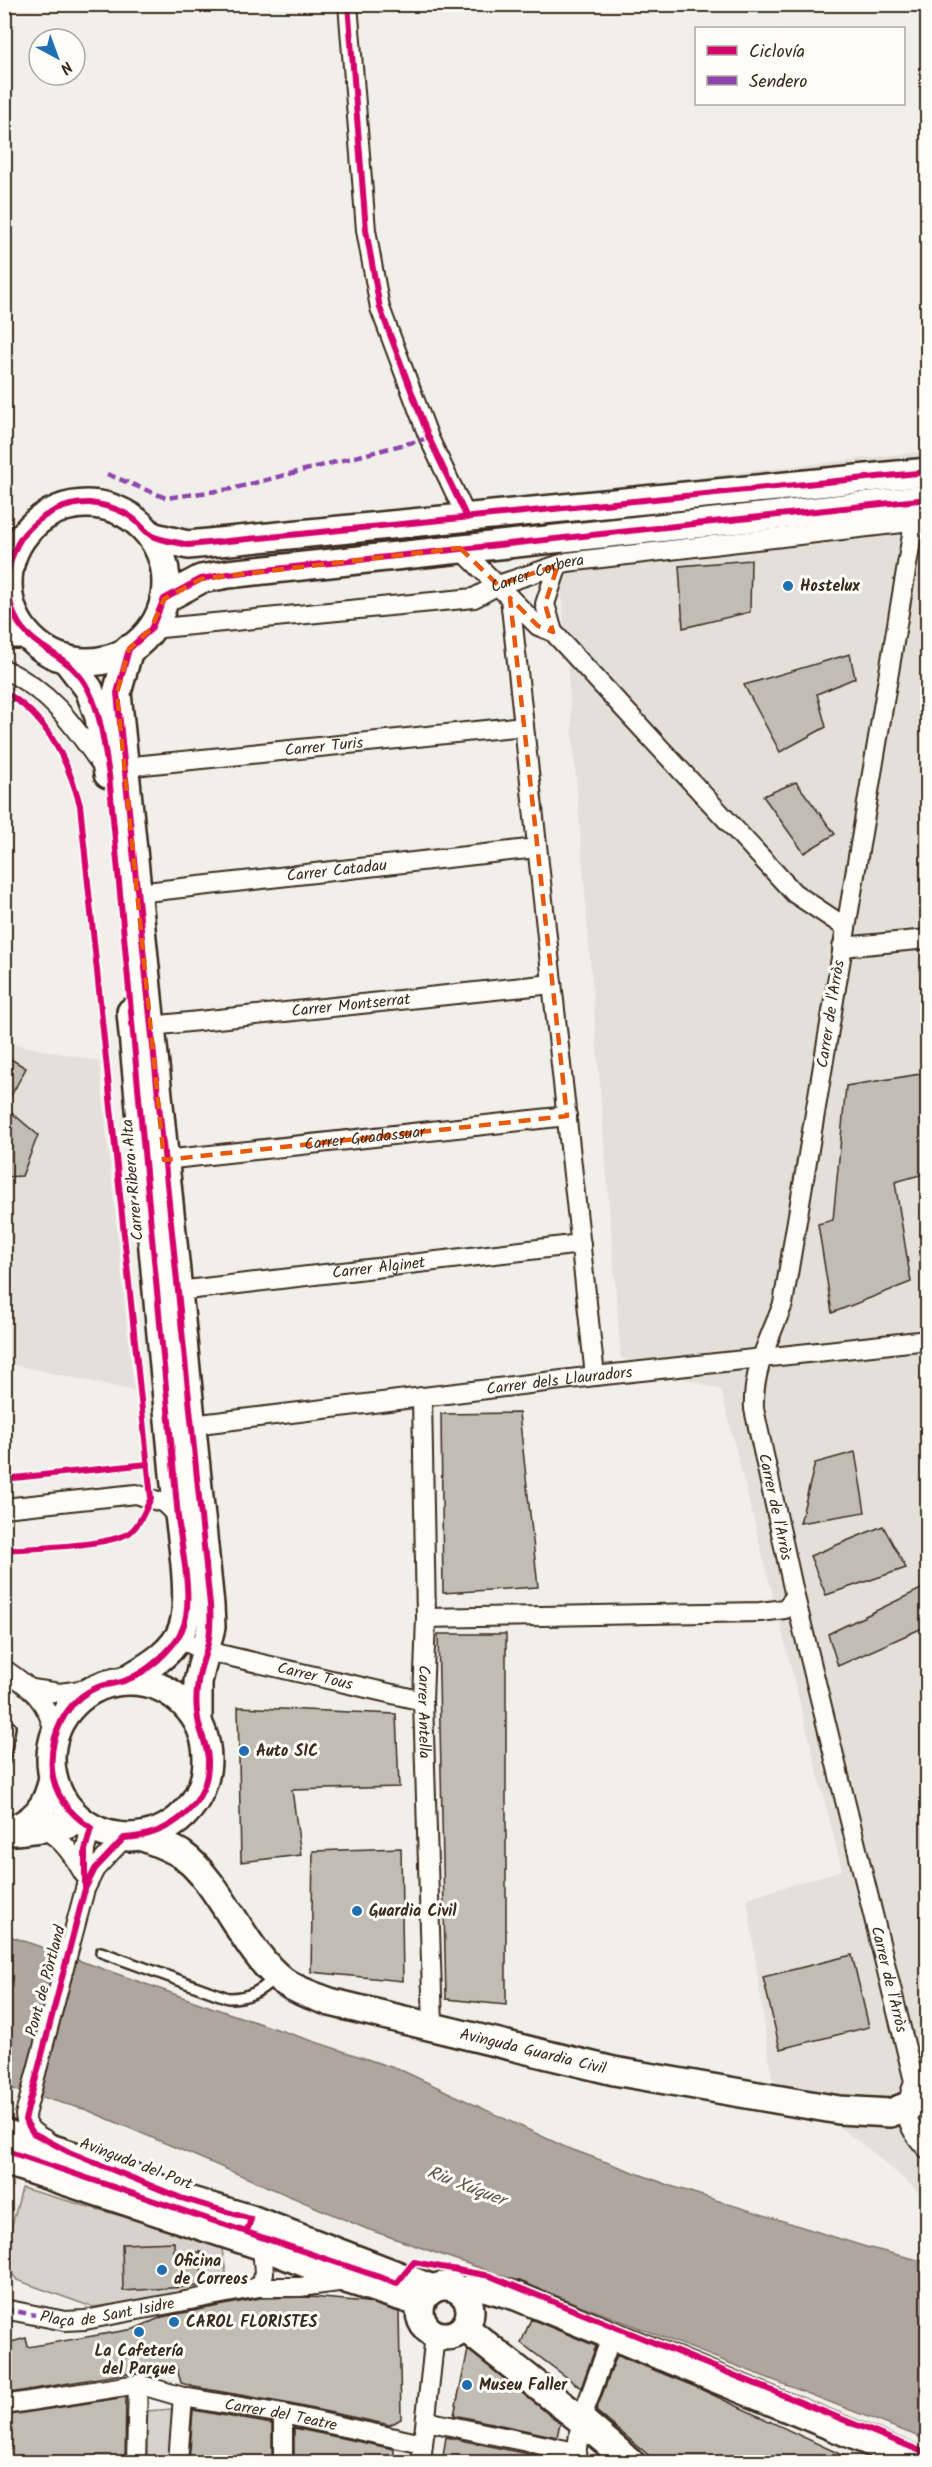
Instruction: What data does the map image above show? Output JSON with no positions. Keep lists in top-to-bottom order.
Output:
{
  "streets": {
    "street": [
      "Carrer Corbera",
      "Carrer Turis",
      "Carrer Catadau",
      "Carrer Montserrat",
      "Carrer de l'Arròs",
      "Carrer Guadassuar",
      "Carrer Ribera Alta",
      "Carrer Alginet",
      "Carrer dels Llauradors",
      "Carrer Tous",
      "Carrer Antella",
      "Pont de Pòrtland",
      "Avinguda Guardia Civil",
      "Avinguda del Port",
      "Plaça de Sant Isidre",
      "Carrer del Teatre"
    ]
  },
  "crossings": [
    ["Carrer Corbera", "Carrer de l'Arròs"],
    ["Carrer Corbera", "Carrer Ribera Alta"],
    ["Carrer Turis", "Carrer Ribera Alta"],
    ["Carrer Catadau", "Carrer Ribera Alta"],
    ["Carrer Montserrat", "Carrer Ribera Alta"],
    ["Carrer de l'Arròs", "Carrer dels Llauradors"],
    ["Carrer de l'Arròs", "Avinguda Guardia Civil"],
    ["Carrer Guadassuar", "Carrer Ribera Alta"],
    ["Carrer Ribera Alta", "Carrer Alginet"],
    ["Carrer Ribera Alta", "Carrer dels Llauradors"],
    ["Carrer Ribera Alta", "Carrer Tous"],
    ["Carrer Ribera Alta", "Avinguda Guardia Civil"],
    ["Carrer dels Llauradors", "Carrer Antella"],
    ["Carrer Tous", "Carrer Antella"],
    ["Carrer Antella", "Avinguda Guardia Civil"],
    ["Pont de Pòrtland", "Avinguda del Port"],
    ["Avinguda del Port", "Plaça de Sant Isidre"]
  ],
  "water": ["Riu Xúquer"],
  "places": [
    "Hostelux",
    "Auto SIC",
    "Guardia Civil",
    "Oficina de Correos",
    "CAROL FLORISTES",
    "La Cafetería del Parque",
    "Museu Faller"
  ],
  "legend": ["Ciclovía", "Sendero"],
  "north": "bottom right"
}
